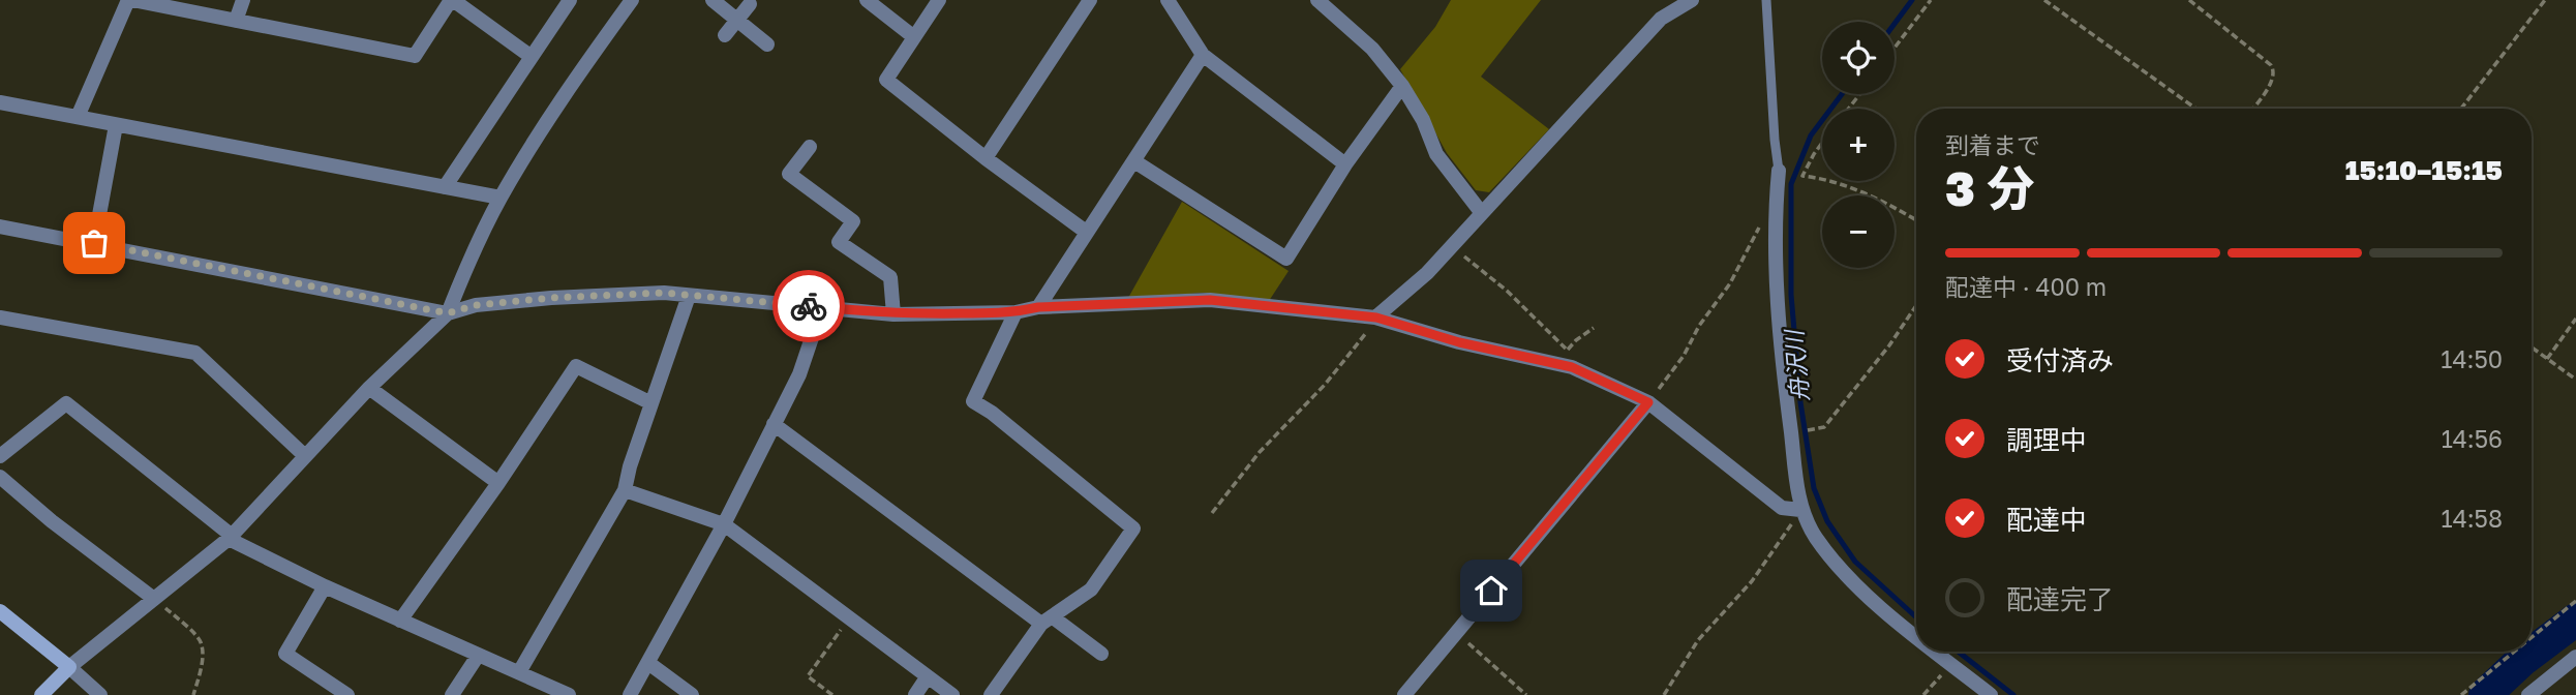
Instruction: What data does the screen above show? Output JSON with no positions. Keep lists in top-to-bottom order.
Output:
{
  "water": ["舟沢川"],
  "page": {
    "map_buttons": ["+", "−"],
    "heading": ["3 分", "到着まで", "15:10–15:15"],
    "bar": "配達中 · 400 m",
    "list": [
      ["受付済み", "14:50"],
      ["調理中", "14:56"],
      ["配達中", "14:58"],
      "配達完了"
    ]
  }
}
